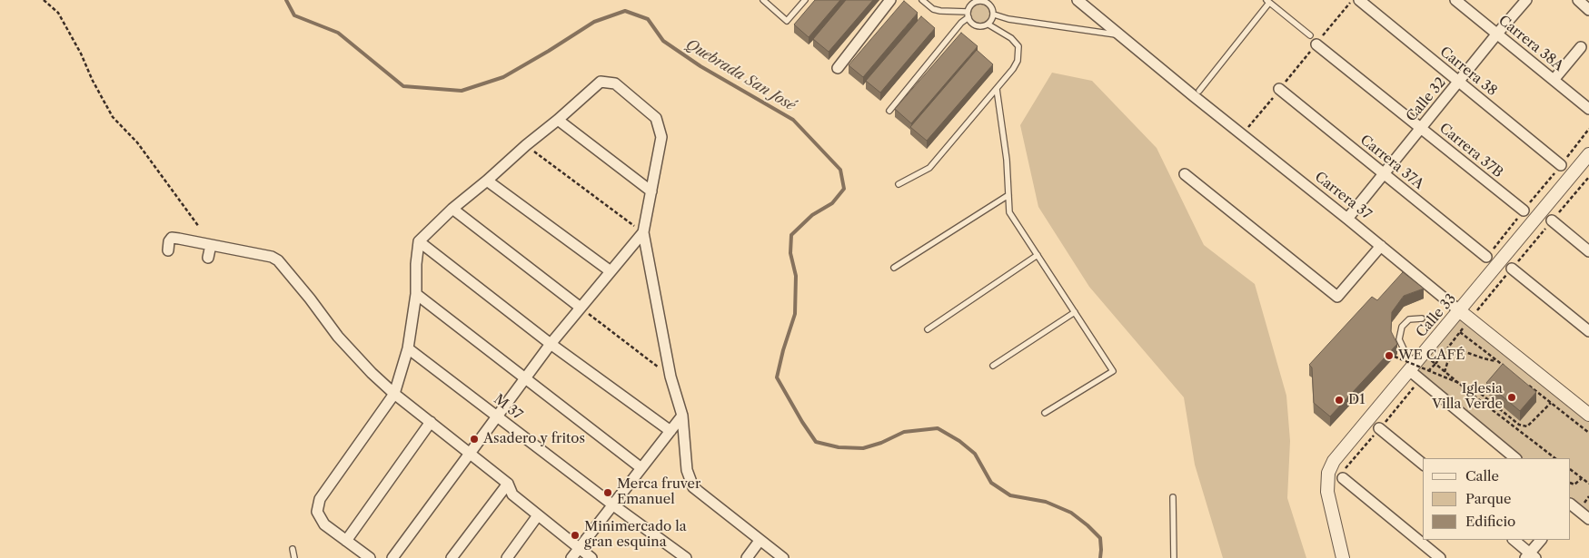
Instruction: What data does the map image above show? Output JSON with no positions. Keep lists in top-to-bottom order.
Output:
{
  "streets": {
    "street": [
      "Carrera 38A",
      "Carrera 38",
      "Calle 32",
      "Carrera 37B",
      "Carrera 37A",
      "Carrera 37",
      "Calle 33",
      "M 37"
    ]
  },
  "crossings": [
    ["Carrera 38A", "Calle 32"],
    ["Carrera 38", "Calle 32"],
    ["Calle 32", "Carrera 37B"],
    ["Calle 32", "Carrera 37A"],
    ["Calle 32", "Carrera 37"],
    ["Carrera 37", "Calle 33"]
  ],
  "water": ["Quebrada San José"],
  "places": [
    "WE CAFÉ",
    "Iglesia Villa Verde",
    "D1",
    "Asadero y fritos",
    "Merca fruver Emanuel",
    "Minimercado la gran esquina"
  ],
  "legend": ["Calle", "Parque", "Edificio"]
}
